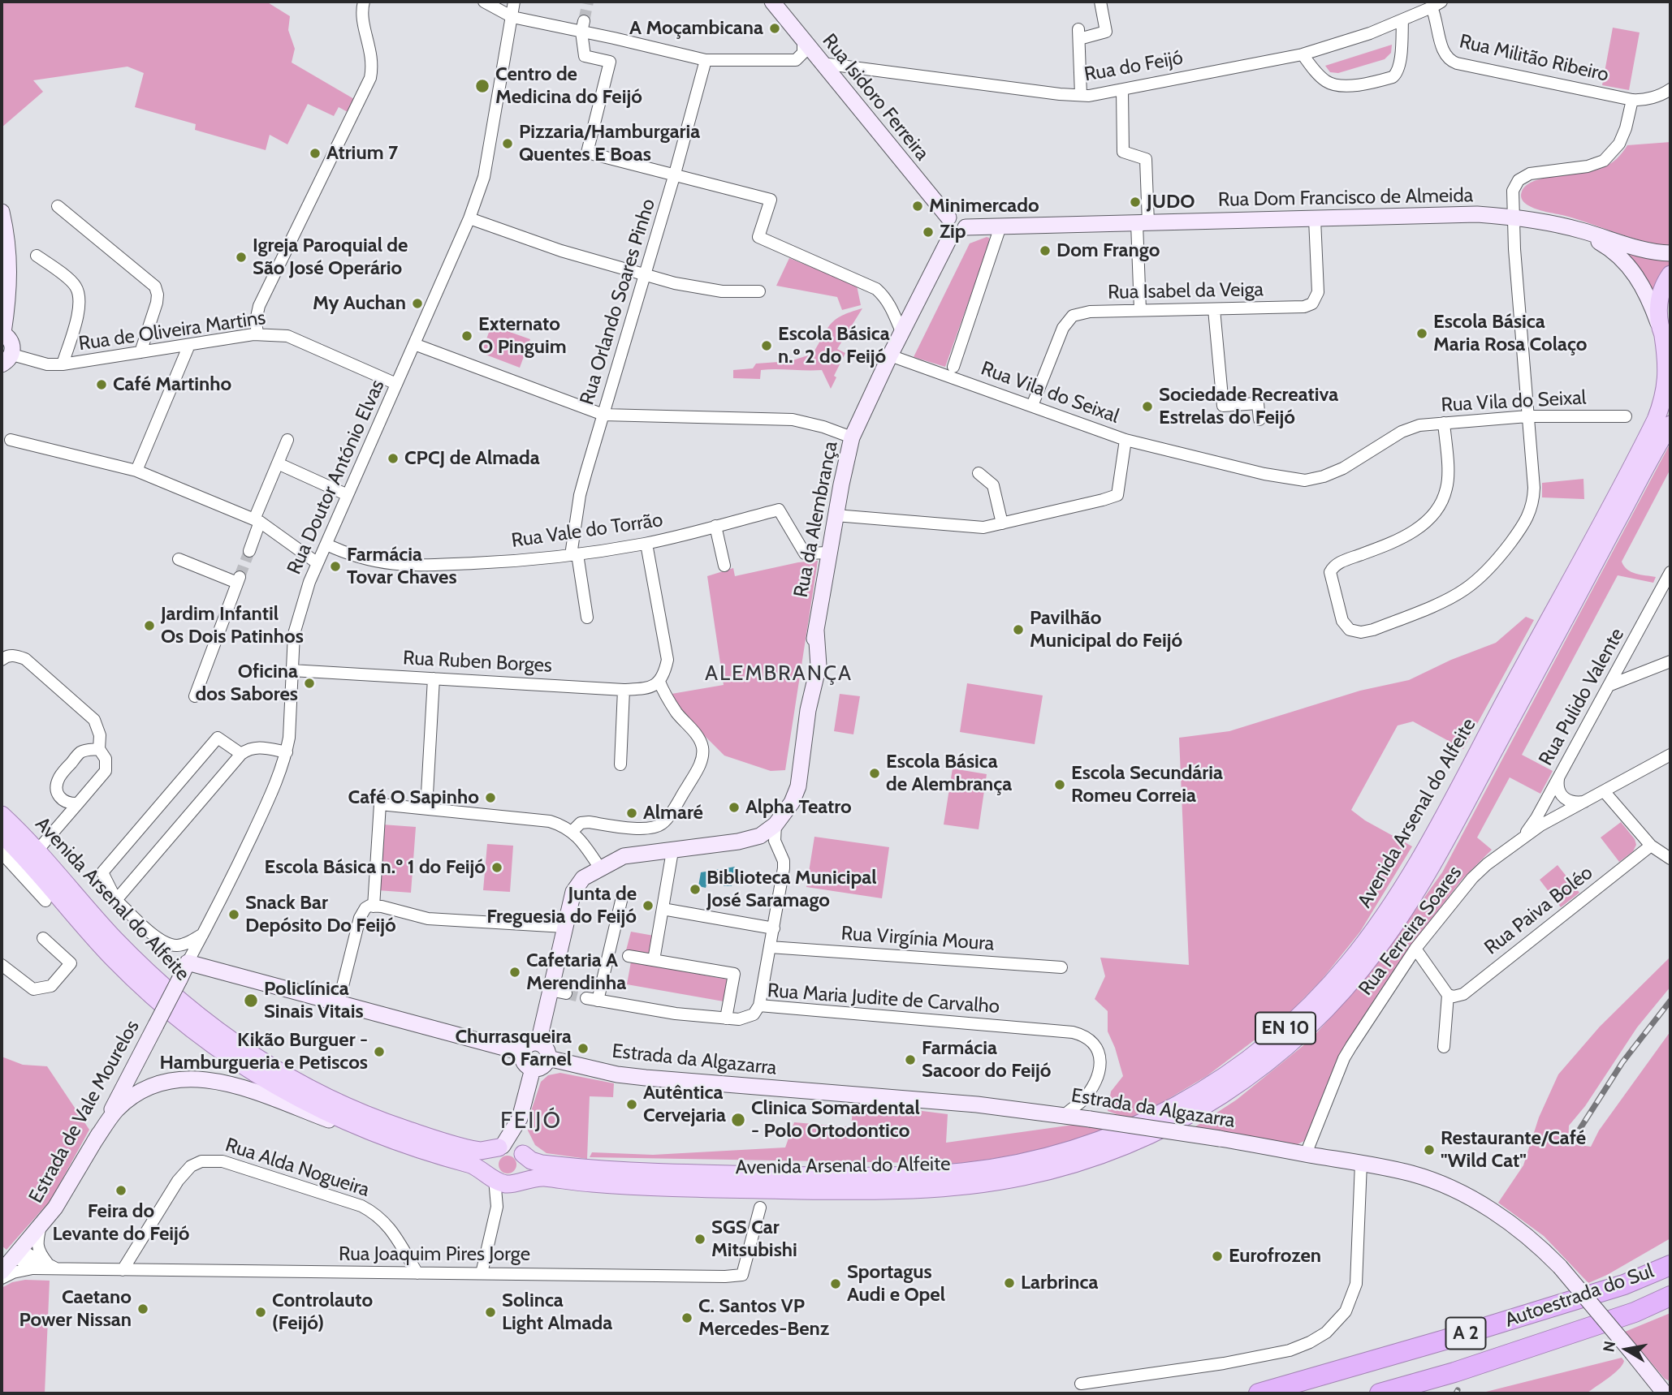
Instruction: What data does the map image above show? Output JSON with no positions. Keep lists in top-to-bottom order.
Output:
{
  "streets": {
    "highway": ["Autoestrada do Sul", "A 2"],
    "main road": [
      "Rua Isidoro Ferreira",
      "Rua Dom Francisco de Almeida",
      "Rua da Alembrança",
      "Avenida Arsenal do Alfeite",
      "EN 10",
      "Estrada da Algazarra",
      "Estrada de Vale Mourelos"
    ],
    "street": [
      "Rua Militão Ribeiro",
      "Rua do Feijó",
      "Rua Isabel da Veiga",
      "Rua Orlando Soares Pinho",
      "Rua de Oliveira Martins",
      "Rua Vila do Seixal",
      "Rua Doutor António Elvas",
      "Rua Vale do Torrão",
      "Rua Ruben Borges",
      "Rua Pulido Valente",
      "Rua Paiva Boléo",
      "Rua Ferreira Soares",
      "Rua Virgínia Moura",
      "Rua Maria Judite de Carvalho",
      "Rua Alda Nogueira",
      "Rua Joaquim Pires Jorge"
    ]
  },
  "crossings": [
    ["Rua Militão Ribeiro", "Rua do Feijó"],
    ["Rua do Feijó", "Rua Isidoro Ferreira"],
    ["Rua Isidoro Ferreira", "Rua Dom Francisco de Almeida"],
    ["Rua Isidoro Ferreira", "Rua da Alembrança"],
    ["Rua Dom Francisco de Almeida", "Rua Isabel da Veiga"],
    ["Rua Dom Francisco de Almeida", "Rua da Alembrança"],
    ["Rua Dom Francisco de Almeida", "Avenida Arsenal do Alfeite"],
    ["Rua Isabel da Veiga", "Rua Vila do Seixal"],
    ["Rua Orlando Soares Pinho", "Rua Vale do Torrão"],
    ["Rua de Oliveira Martins", "Rua Doutor António Elvas"],
    ["Rua Vila do Seixal", "Rua da Alembrança"],
    ["Rua Doutor António Elvas", "Rua Vale do Torrão"],
    ["Rua Doutor António Elvas", "Rua Ruben Borges"],
    ["Rua Doutor António Elvas", "Estrada de Vale Mourelos"],
    ["Rua da Alembrança", "Rua Vale do Torrão"],
    ["Rua Pulido Valente", "Rua Ferreira Soares"],
    ["Rua Ferreira Soares", "Estrada da Algazarra"],
    ["Rua Maria Judite de Carvalho", "Estrada da Algazarra"],
    ["Estrada de Vale Mourelos", "Rua Joaquim Pires Jorge"],
    ["Rua Alda Nogueira", "Rua Joaquim Pires Jorge"]
  ],
  "districts": ["ALEMBRANÇA", "FEIJÓ"],
  "places": [
    "A Moçambicana",
    "Centro de Medicina do Feijó",
    "Pizzaria/Hamburgaria Quentes E Boas",
    "Atrium 7",
    "JUDO",
    "Minimercado",
    "Zip",
    "Dom Frango",
    "Igreja Paroquial de São José Operário",
    "My Auchan",
    "Escola Básica Maria Rosa Colaço",
    "Externato O Pinguim",
    "Escola Básica n.º 2 do Feijó",
    "Café Martinho",
    "Sociedade Recreativa Estrelas do Feijó",
    "CPCJ de Almada",
    "Farmácia Tovar Chaves",
    "Jardim Infantil Os Dois Patinhos",
    "Pavilhão Municipal do Feijó",
    "Oficina dos Sabores",
    "Escola Básica de Alembrança",
    "Escola Secundária Romeu Correia",
    "Café O Sapinho",
    "Alpha Teatro",
    "Almaré",
    "Escola Básica n.º 1 do Feijó",
    "Biblioteca Municipal José Saramago",
    "Junta de Freguesia do Feijó",
    "Snack Bar Depósito Do Feijó",
    "Cafetaria A Merendinha",
    "Policlínica Sinais Vitais",
    "Churrasqueira O Farnel",
    "Kikão Burguer - Hamburgueria e Petiscos",
    "Farmácia Sacoor do Feijó",
    "Autêntica Cervejaria",
    "Clinica Somardental - Polo Ortodontico",
    "Restaurante/Café \"Wild Cat\"",
    "Feira do Levante do Feijó",
    "SGS Car Mitsubishi",
    "Eurofrozen",
    "Larbrinca",
    "Sportagus Audi e Opel",
    "Caetano Power Nissan",
    "Controlauto (Feijó)",
    "Solinca Light Almada",
    "C. Santos VP Mercedes-Benz"
  ],
  "north": "left"
}
